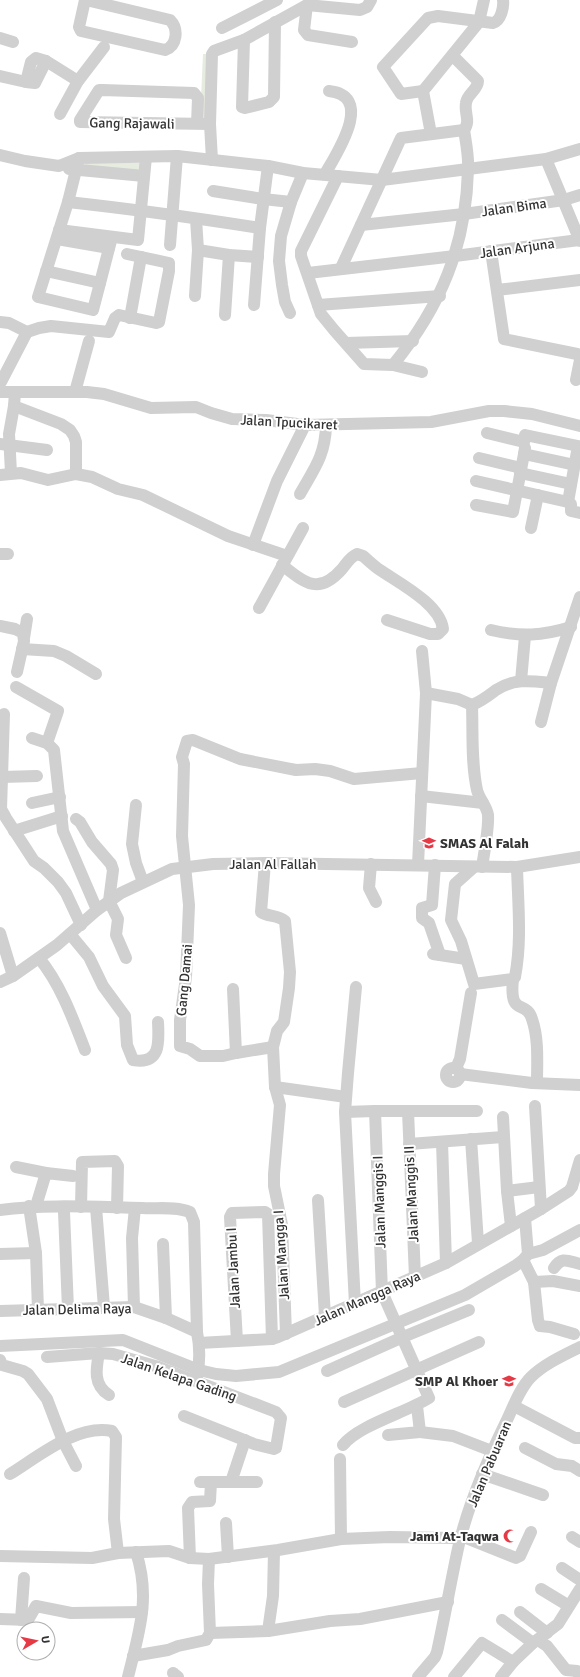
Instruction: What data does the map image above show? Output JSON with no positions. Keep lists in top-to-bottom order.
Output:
{
  "streets": {
    "street": [
      "Gang Rajawali",
      "Jalan Bima",
      "Jalan Arjuna",
      "Jalan Tpucikaret",
      "Jalan Al Fallah",
      "Gang Damai",
      "Jalan Manggis II",
      "Jalan Manggis I",
      "Jalan Mangga I",
      "Jalan Jambu I",
      "Jalan Mangga Raya",
      "Jalan Delima Raya",
      "Jalan Kelapa Gading",
      "Jalan Pabuaran"
    ]
  },
  "crossings": [
    ["Jalan Al Fallah", "Gang Damai"],
    ["Jalan Manggis II", "Jalan Mangga Raya"],
    ["Jalan Manggis I", "Jalan Mangga Raya"],
    ["Jalan Mangga I", "Jalan Mangga Raya"],
    ["Jalan Jambu I", "Jalan Mangga Raya"],
    ["Jalan Mangga Raya", "Jalan Delima Raya"]
  ],
  "places": {
    "school or university": ["SMAS Al Falah", "SMP Al Khoer"],
    "mosque": ["Jami At-Taqwa"]
  },
  "north": "right"
}
